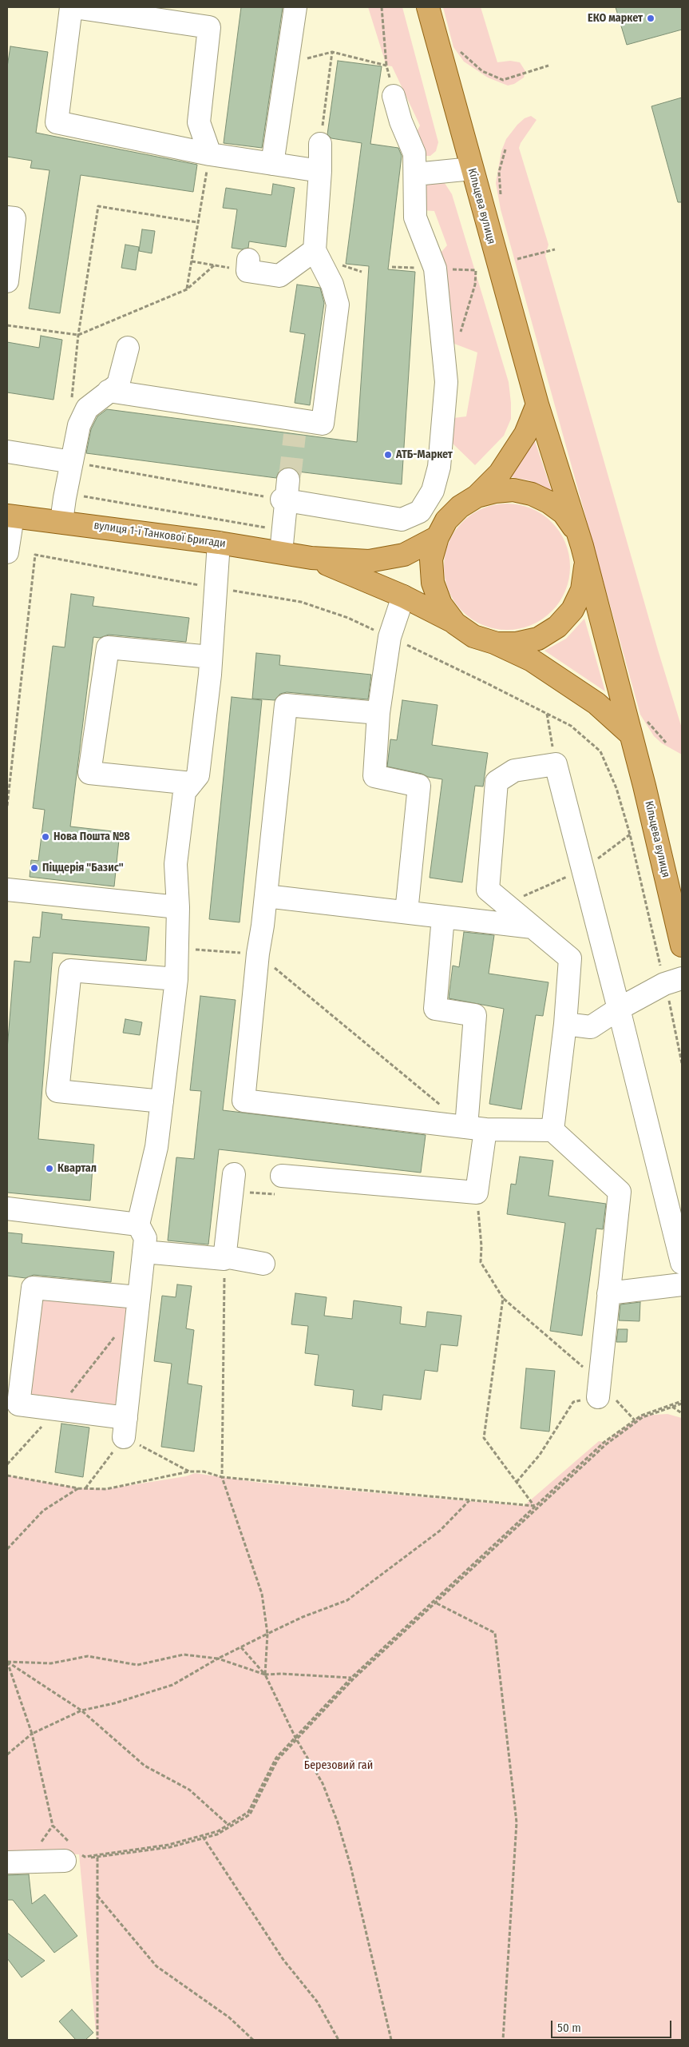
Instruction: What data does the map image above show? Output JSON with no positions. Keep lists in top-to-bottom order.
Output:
{
  "streets": {
    "main road": ["Кільцева вулиця", "вулиця 1-ї Танкової Бригади"]
  },
  "crossings": [
    ["Кільцева вулиця", "вулиця 1-ї Танкової Бригади"]
  ],
  "parks": ["Березовий гай"],
  "places": [
    "ЕКО маркет",
    "АТБ-Маркет",
    "Нова Пошта №8",
    "Піццерія \"Базис\"",
    "Квартал"
  ],
  "scale_bar": "50 m"
}
